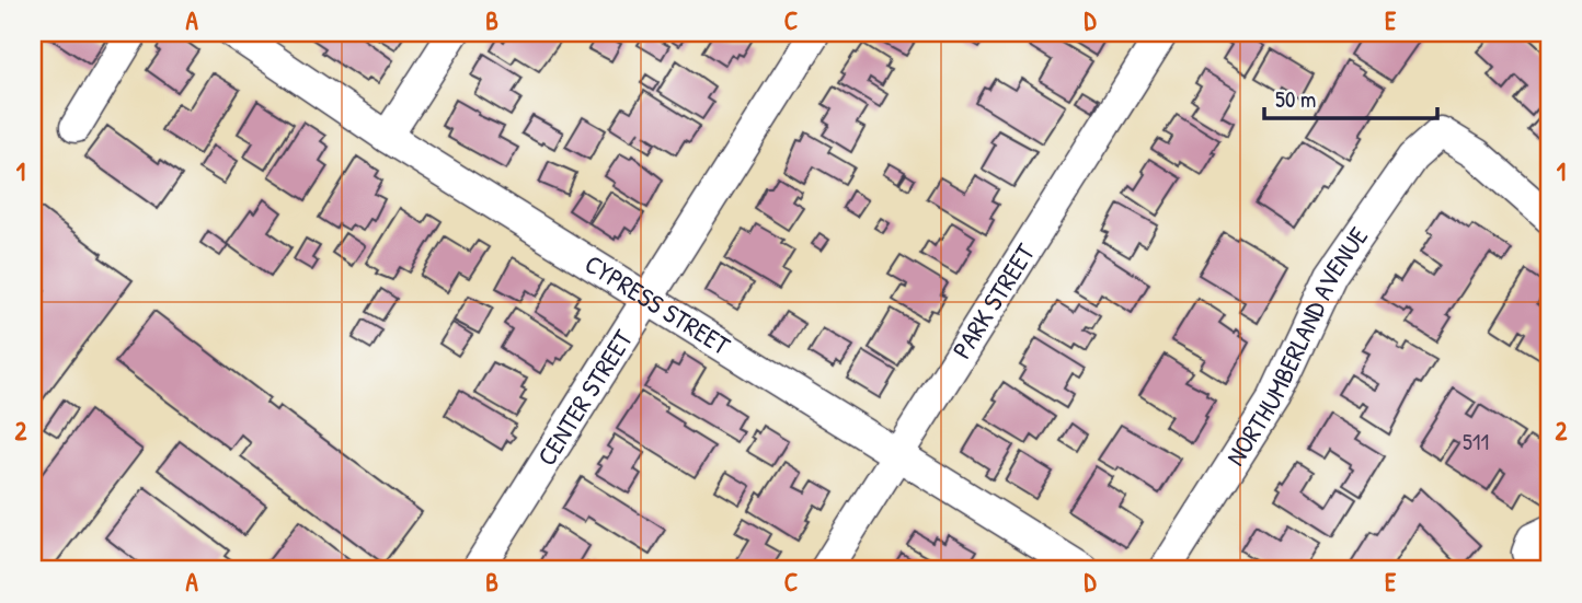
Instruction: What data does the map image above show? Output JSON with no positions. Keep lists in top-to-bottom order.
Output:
{
  "streets": {
    "street": [
      "PARK STREET",
      "CYPRESS STREET",
      "NORTHUMBERLAND AVENUE",
      "CENTER STREET"
    ]
  },
  "crossings": [
    ["PARK STREET", "CYPRESS STREET"],
    ["CYPRESS STREET", "CENTER STREET"]
  ],
  "house_numbers": ["511"],
  "scale_bar": "50 m",
  "grid": {
    "columns": [
      "A",
      "B",
      "C",
      "D",
      "E"
    ],
    "rows": ["1", "2"]
  }
}
